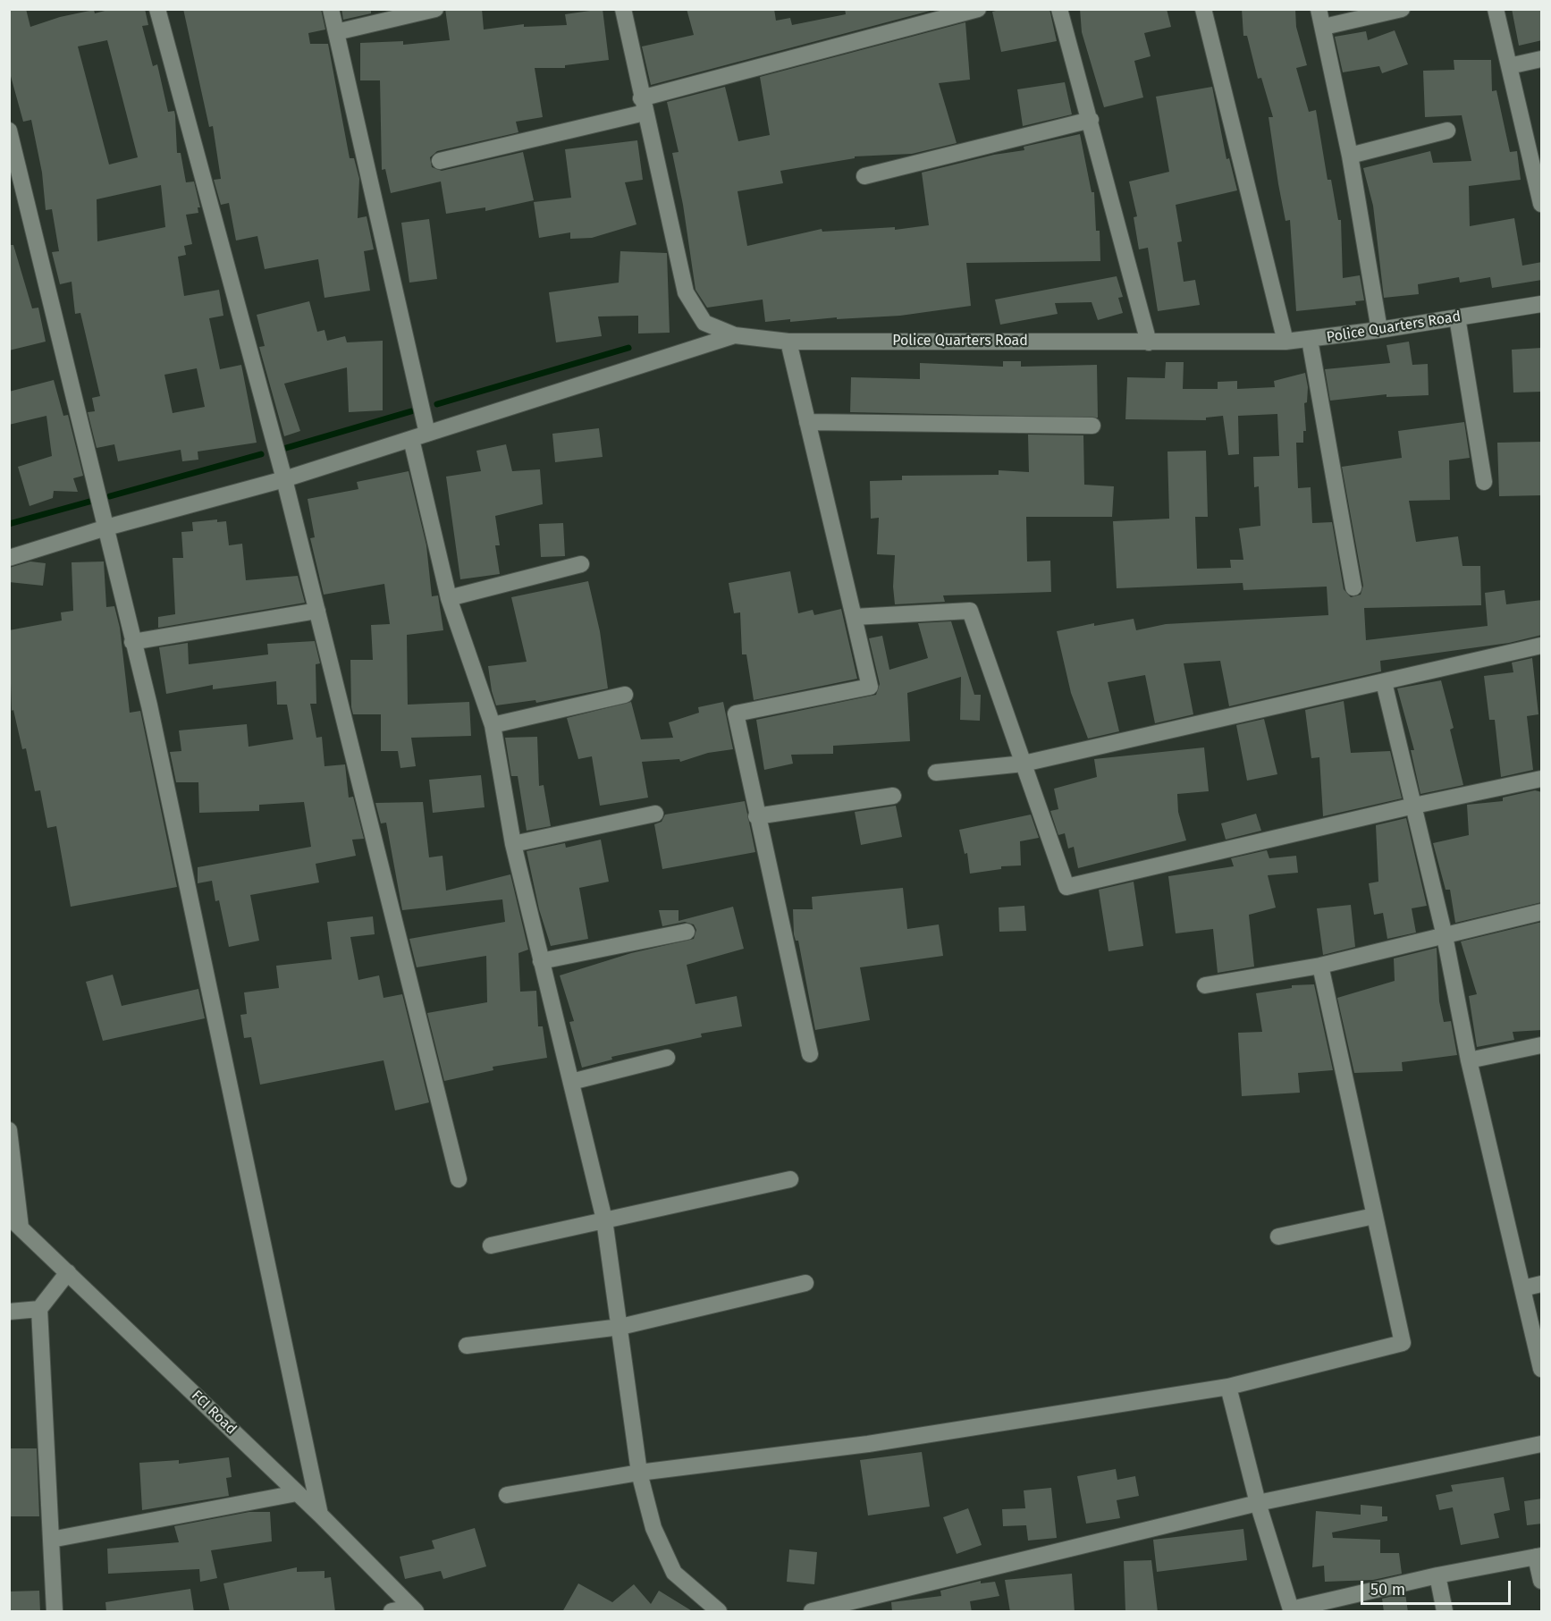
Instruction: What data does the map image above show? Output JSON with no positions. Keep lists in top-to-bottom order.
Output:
{
  "streets": {
    "street": ["Police Quarters Road", "FCI Road"]
  },
  "scale_bar": "50 m"
}
